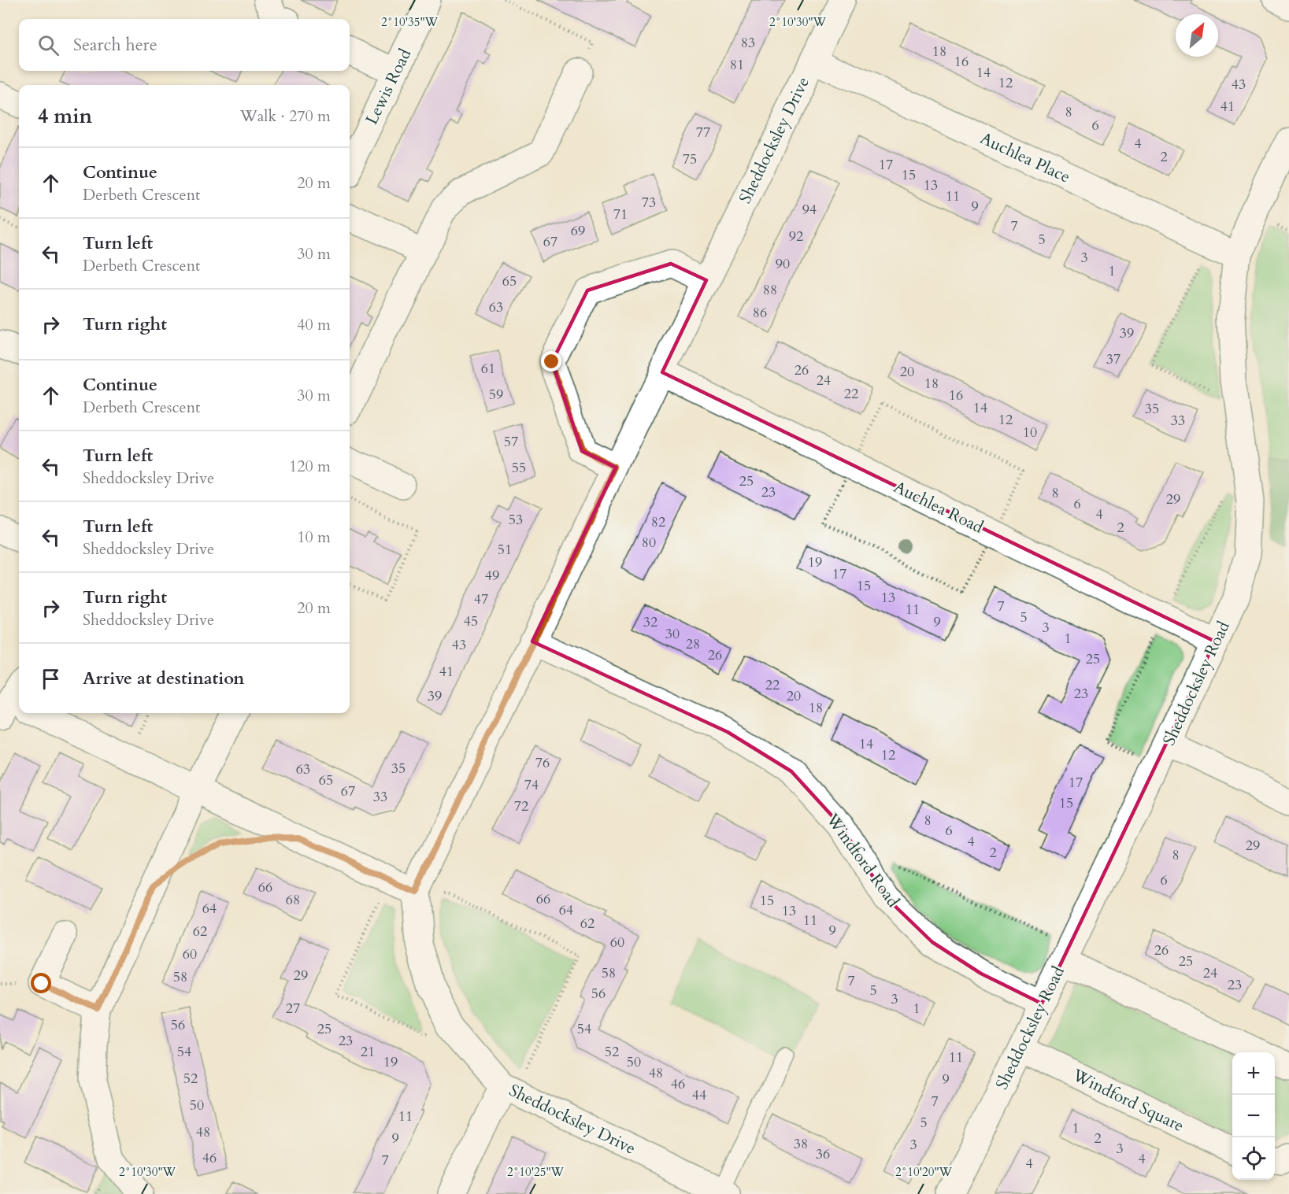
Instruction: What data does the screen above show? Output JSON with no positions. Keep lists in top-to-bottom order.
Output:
{
  "streets": {
    "street": [
      "Lewis Road",
      "Sheddocksley Drive",
      "Auchlea Place",
      "Auchlea Road",
      "Sheddocksley Road",
      "Windford Road",
      "Windford Square"
    ]
  },
  "crossings": [
    ["Sheddocksley Drive", "Auchlea Place"],
    ["Sheddocksley Drive", "Auchlea Road"],
    ["Sheddocksley Drive", "Windford Road"],
    ["Auchlea Place", "Sheddocksley Road"],
    ["Auchlea Road", "Sheddocksley Road"],
    ["Sheddocksley Road", "Windford Road"],
    ["Sheddocksley Road", "Windford Square"]
  ],
  "house_numbers": [
    "83",
    "18",
    "16",
    "81",
    "14",
    "12",
    "43",
    "41",
    "8",
    "6",
    "77",
    "4",
    "2",
    "75",
    "17",
    "15",
    "13",
    "11",
    "73",
    "9",
    "94",
    "71",
    "7",
    "69",
    "92",
    "5",
    "67",
    "3",
    "90",
    "1",
    "65",
    "88",
    "63",
    "86",
    "39",
    "37",
    "61",
    "26",
    "20",
    "24",
    "18",
    "22",
    "59",
    "16",
    "14",
    "35",
    "12",
    "33",
    "10",
    "57",
    "55",
    "25",
    "23",
    "8",
    "29",
    "6",
    "4",
    "53",
    "82",
    "2",
    "80",
    "51",
    "19",
    "17",
    "49",
    "15",
    "13",
    "47",
    "7",
    "11",
    "5",
    "45",
    "32",
    "9",
    "3",
    "30",
    "1",
    "28",
    "43",
    "26",
    "25",
    "41",
    "22",
    "23",
    "39",
    "20",
    "18",
    "14",
    "12",
    "76",
    "35",
    "63",
    "65",
    "17",
    "74",
    "67",
    "33",
    "15",
    "72",
    "8",
    "6",
    "4",
    "29",
    "2",
    "8",
    "6",
    "66",
    "66",
    "68",
    "15",
    "64",
    "64",
    "13",
    "11",
    "62",
    "9",
    "62",
    "60",
    "26",
    "60",
    "25",
    "58",
    "24",
    "29",
    "58",
    "7",
    "23",
    "5",
    "56",
    "3",
    "27",
    "1",
    "56",
    "25",
    "54",
    "23",
    "54",
    "21",
    "52",
    "11",
    "19",
    "50",
    "48",
    "52",
    "9",
    "46",
    "44",
    "7",
    "50",
    "11",
    "5",
    "1",
    "48",
    "9",
    "2",
    "38",
    "3",
    "3",
    "36",
    "46",
    "4",
    "7",
    "4"
  ],
  "north": "top right",
  "page": {
    "search": "Search here",
    "heading": ["4 min", "Walk · 270 m"],
    "list": [
      ["Continue", "Derbeth Crescent", "20 m"],
      ["Turn left", "Derbeth Crescent", "30 m"],
      ["Turn right", "40 m"],
      ["Continue", "Derbeth Crescent", "30 m"],
      ["Turn left", "Sheddocksley Drive", "120 m"],
      ["Turn left", "Sheddocksley Drive", "10 m"],
      ["Turn right", "Sheddocksley Drive", "20 m"],
      "Arrive at destination"
    ],
    "map_buttons": ["+", "−"]
  },
  "coordinates": [
    "2°10'35\"W",
    "2°10'30\"W",
    "2°10'25\"W",
    "2°10'20\"W"
  ]
}
